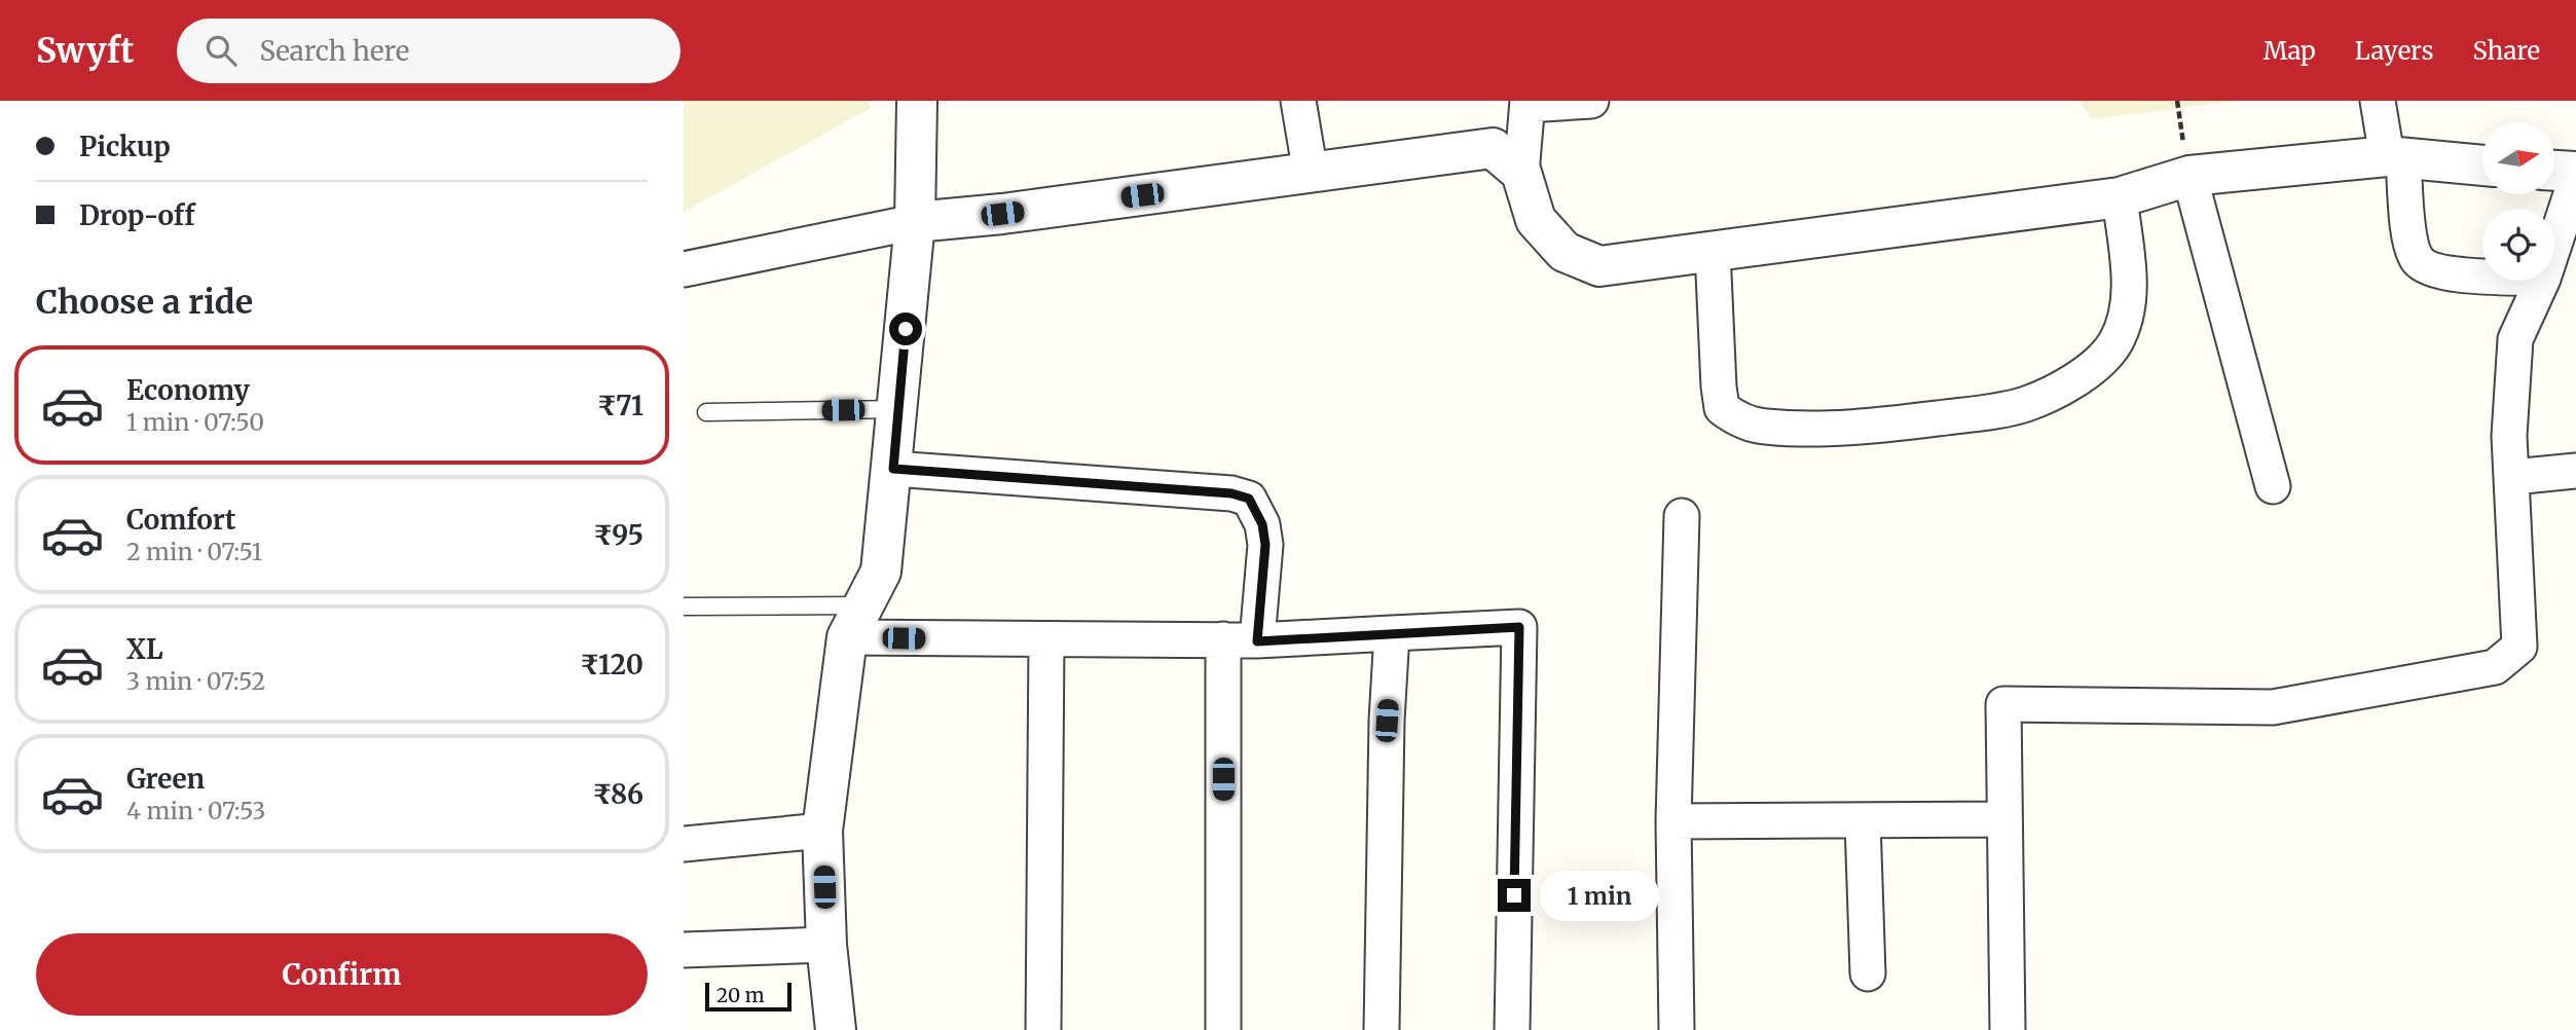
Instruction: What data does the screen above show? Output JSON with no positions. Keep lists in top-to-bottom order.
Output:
{
  "scale_bar": "20 m",
  "north": "right",
  "page": {
    "header": "Swyft",
    "search": "Search here",
    "nav": ["Map", "Layers", "Share"],
    "banner": ["Pickup", "Drop-off"],
    "heading": "Choose a ride",
    "list": [
      {
        "name": "Economy",
        "note": "1 min · 07:50",
        "value": "₹71"
      },
      {
        "name": "Comfort",
        "note": "2 min · 07:51",
        "value": "₹95"
      },
      {
        "name": "XL",
        "note": "3 min · 07:52",
        "value": "₹120"
      },
      {
        "name": "Green",
        "note": "4 min · 07:53",
        "value": "₹86"
      }
    ],
    "bubble": "1 min",
    "buttons": "Confirm",
    "scale": "20 m"
  }
}
